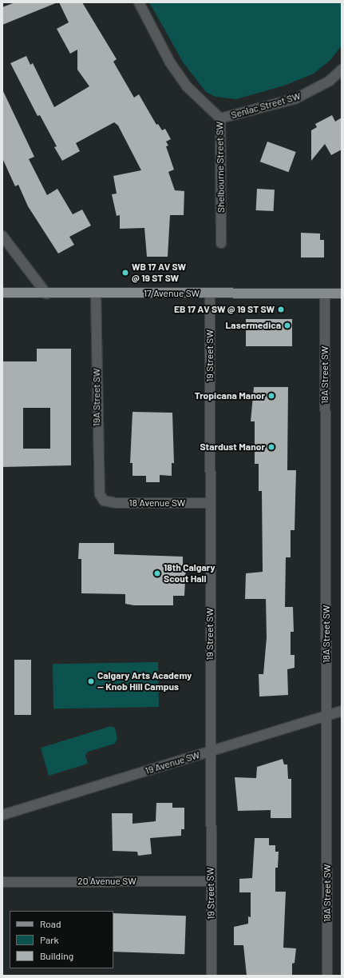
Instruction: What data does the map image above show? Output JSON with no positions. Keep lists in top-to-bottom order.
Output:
{
  "streets": {
    "main road": ["17 Avenue SW"],
    "street": [
      "Senlac Street SW",
      "Shelbourne Street SW",
      "19 Street SW",
      "18A Street SW",
      "19A Street SW",
      "18 Avenue SW",
      "19 Avenue SW",
      "20 Avenue SW"
    ]
  },
  "crossings": [
    ["Senlac Street SW", "Shelbourne Street SW"],
    ["17 Avenue SW", "19 Street SW"],
    ["17 Avenue SW", "18A Street SW"],
    ["17 Avenue SW", "19A Street SW"],
    ["19 Street SW", "18 Avenue SW"],
    ["19 Street SW", "19 Avenue SW"],
    ["19 Street SW", "20 Avenue SW"],
    ["18A Street SW", "19 Avenue SW"],
    ["19A Street SW", "18 Avenue SW"]
  ],
  "places": [
    "WB 17 AV SW @ 19 ST SW",
    "EB 17 AV SW @ 19 ST SW",
    "Lasermedica",
    "Tropicana Manor",
    "Stardust Manor",
    "18th Calgary Scout Hall",
    "Calgary Arts Academy — Knob Hill Campus"
  ],
  "legend": ["Road", "Park", "Building"]
}
